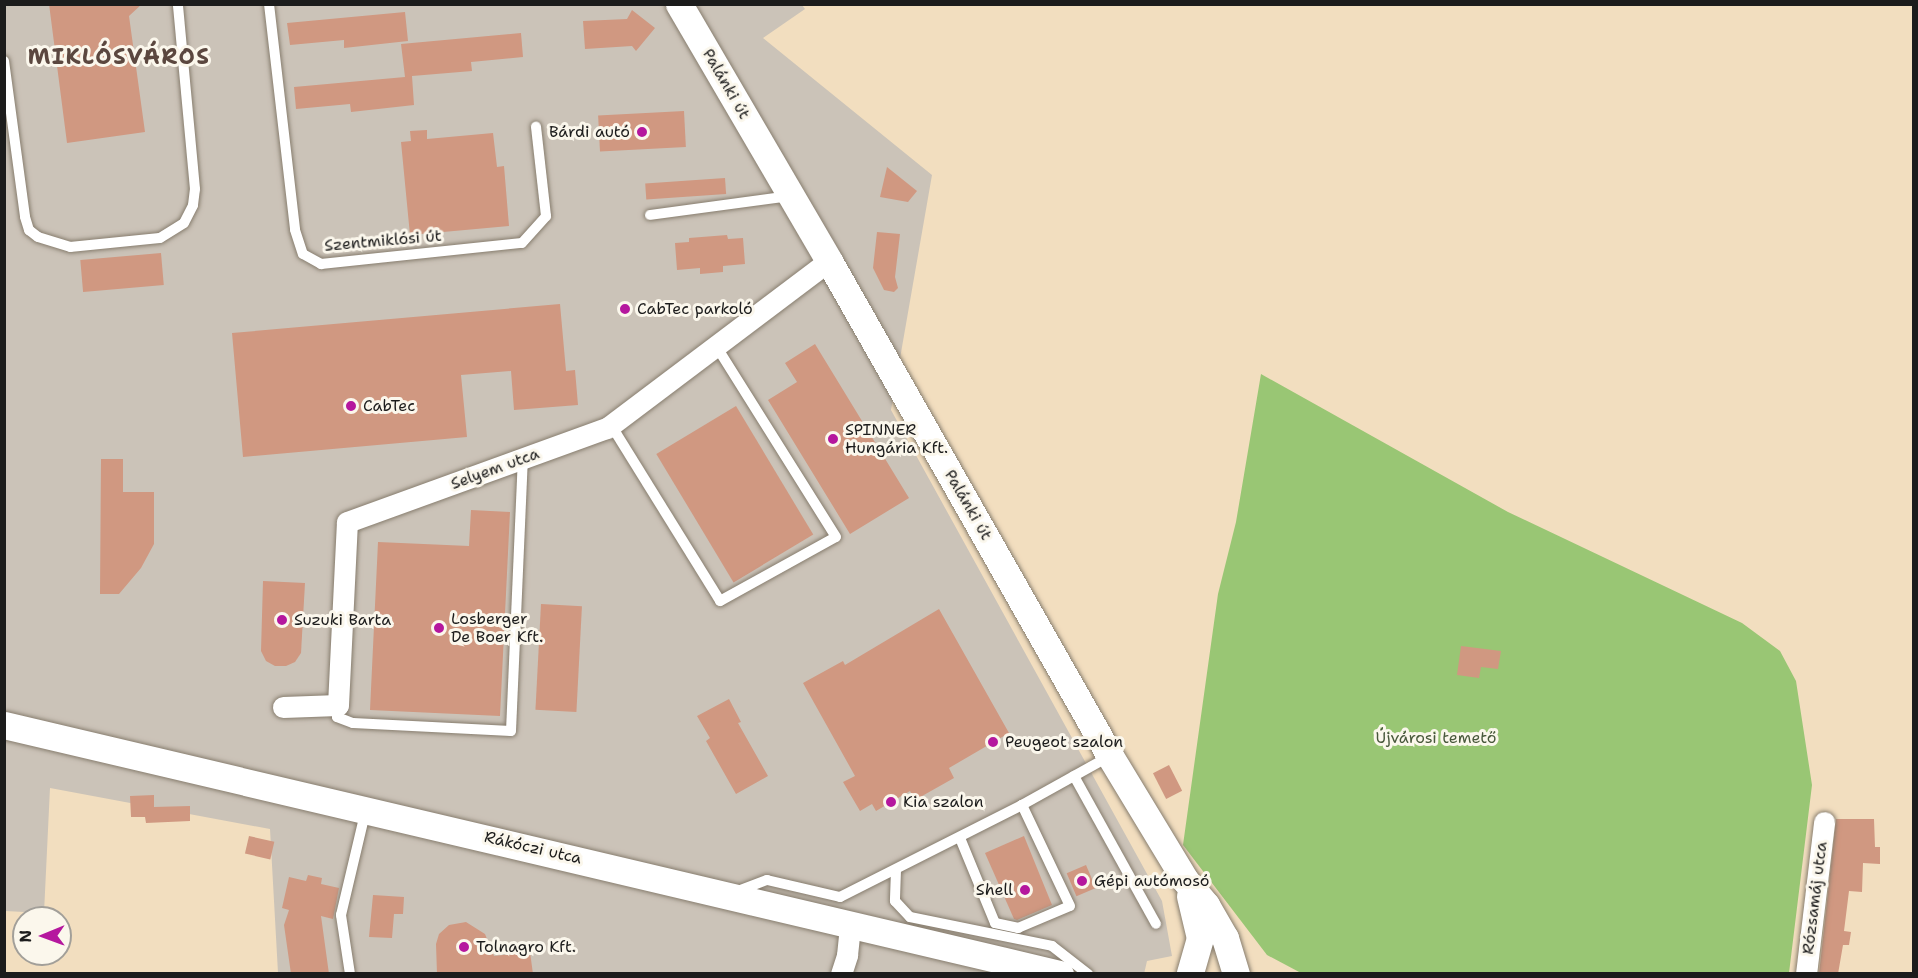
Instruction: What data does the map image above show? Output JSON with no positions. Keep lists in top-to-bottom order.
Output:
{
  "streets": {
    "street": [
      "Palánki út",
      "Selyem utca",
      "Rákóczi utca",
      "Rózsamáj utca"
    ],
    "lane": ["Szentmiklósi út"]
  },
  "crossings": [
    ["Palánki út", "Selyem utca"]
  ],
  "districts": ["MIKLÓSVÁROS"],
  "parks": ["Újvárosi temető"],
  "places": [
    "Bárdi autó",
    "CabTec parkoló",
    "CabTec",
    "SPINNER Hungária Kft.",
    "Suzuki Barta",
    "Losberger De Boer Kft.",
    "Peugeot szalon",
    "Kia szalon",
    "Gépi autómosó",
    "Shell",
    "Tolnagro Kft."
  ],
  "north": "left"
}
